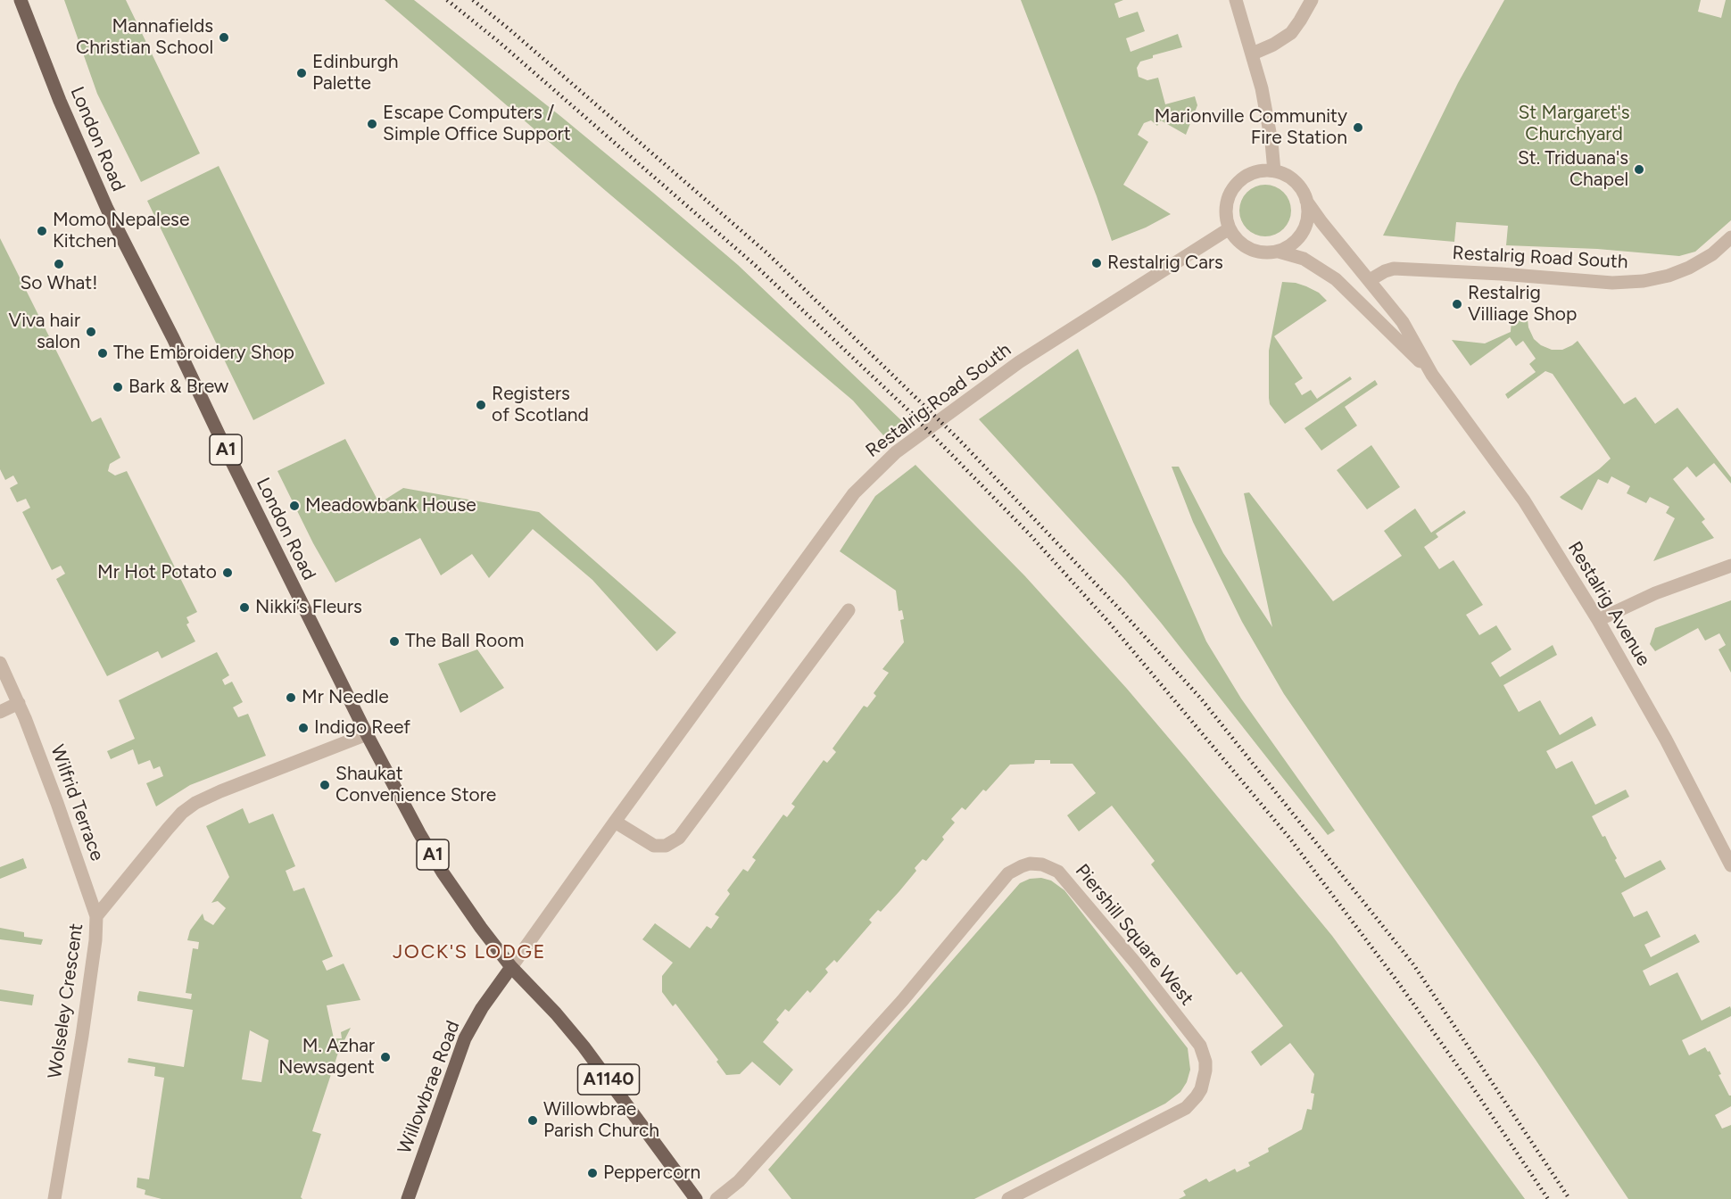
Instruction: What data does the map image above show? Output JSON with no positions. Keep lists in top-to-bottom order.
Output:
{
  "streets": {
    "main road": [
      "London Road",
      "A1",
      "A1140",
      "Willowbrae Road"
    ],
    "street": [
      "Restalrig Road South",
      "Restalrig Avenue",
      "Wilfrid Terrace",
      "Piershill Square West",
      "Wolseley Crescent"
    ]
  },
  "crossings": [
    ["London Road", "Restalrig Road South"],
    ["London Road", "Wolseley Crescent"],
    ["London Road", "A1140"],
    ["London Road", "Willowbrae Road"],
    ["Restalrig Road South", "Restalrig Avenue"],
    ["Restalrig Road South", "A1140"],
    ["Restalrig Road South", "Willowbrae Road"],
    ["Wilfrid Terrace", "Wolseley Crescent"],
    ["A1140", "Willowbrae Road"]
  ],
  "districts": ["JOCK'S LODGE"],
  "parks": ["St Margaret's Churchyard"],
  "places": [
    "Mannafields Christian School",
    "Edinburgh Palette",
    "Escape Computers / Simple Office Support",
    "Marionville Community Fire Station",
    "St. Triduana's Chapel",
    "Momo Nepalese Kitchen",
    "Restalrig Cars",
    "So What!",
    "Restalrig Villiage Shop",
    "Viva hair salon",
    "The Embroidery Shop",
    "Bark & Brew",
    "Registers of Scotland",
    "Meadowbank House",
    "Mr Hot Potato",
    "Nikki’s Fleurs",
    "The Ball Room",
    "Mr Needle",
    "Indigo Reef",
    "Shaukat Convenience Store",
    "M. Azhar Newsagent",
    "Willowbrae Parish Church",
    "Peppercorn"
  ]
}
